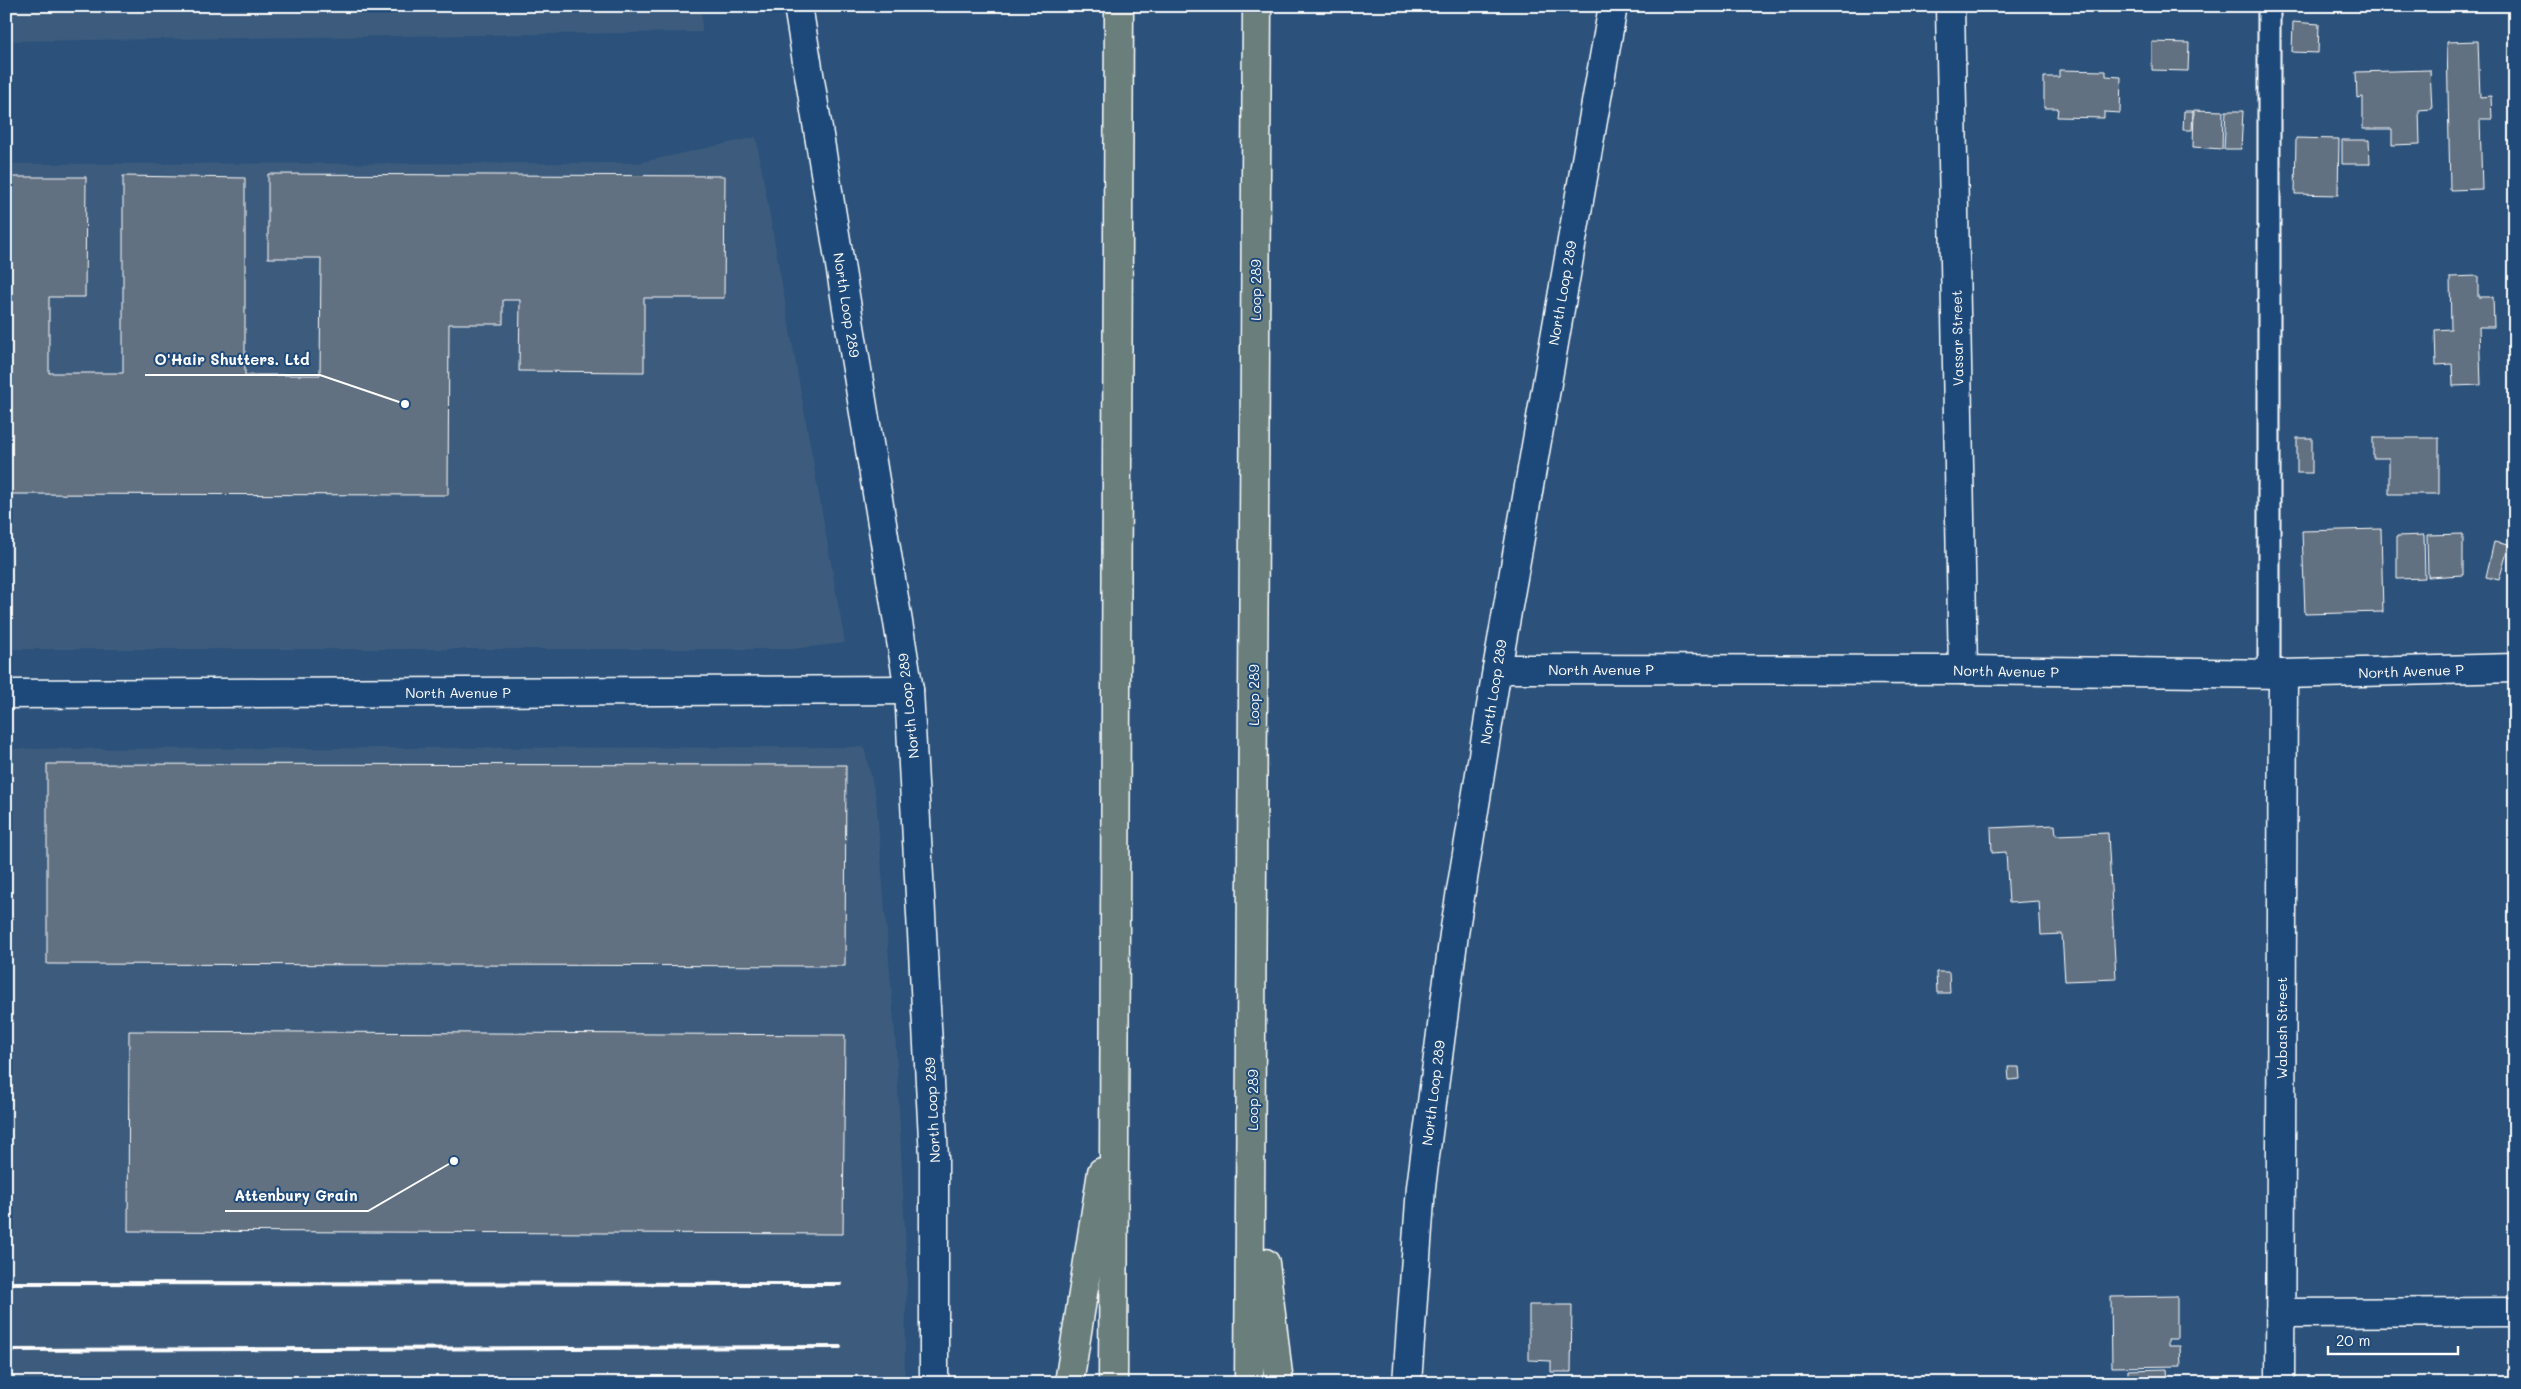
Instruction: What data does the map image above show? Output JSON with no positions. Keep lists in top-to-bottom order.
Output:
{
  "streets": {
    "highway": ["Loop 289"],
    "street": [
      "North Loop 289",
      "Vassar Street",
      "North Avenue P",
      "Wabash Street"
    ]
  },
  "crossings": [
    ["North Loop 289", "North Avenue P"],
    ["Vassar Street", "North Avenue P"],
    ["North Avenue P", "Wabash Street"]
  ],
  "places": ["O'Hair Shutters. Ltd", "Attenbury Grain"],
  "scale_bar": "20 m"
}
